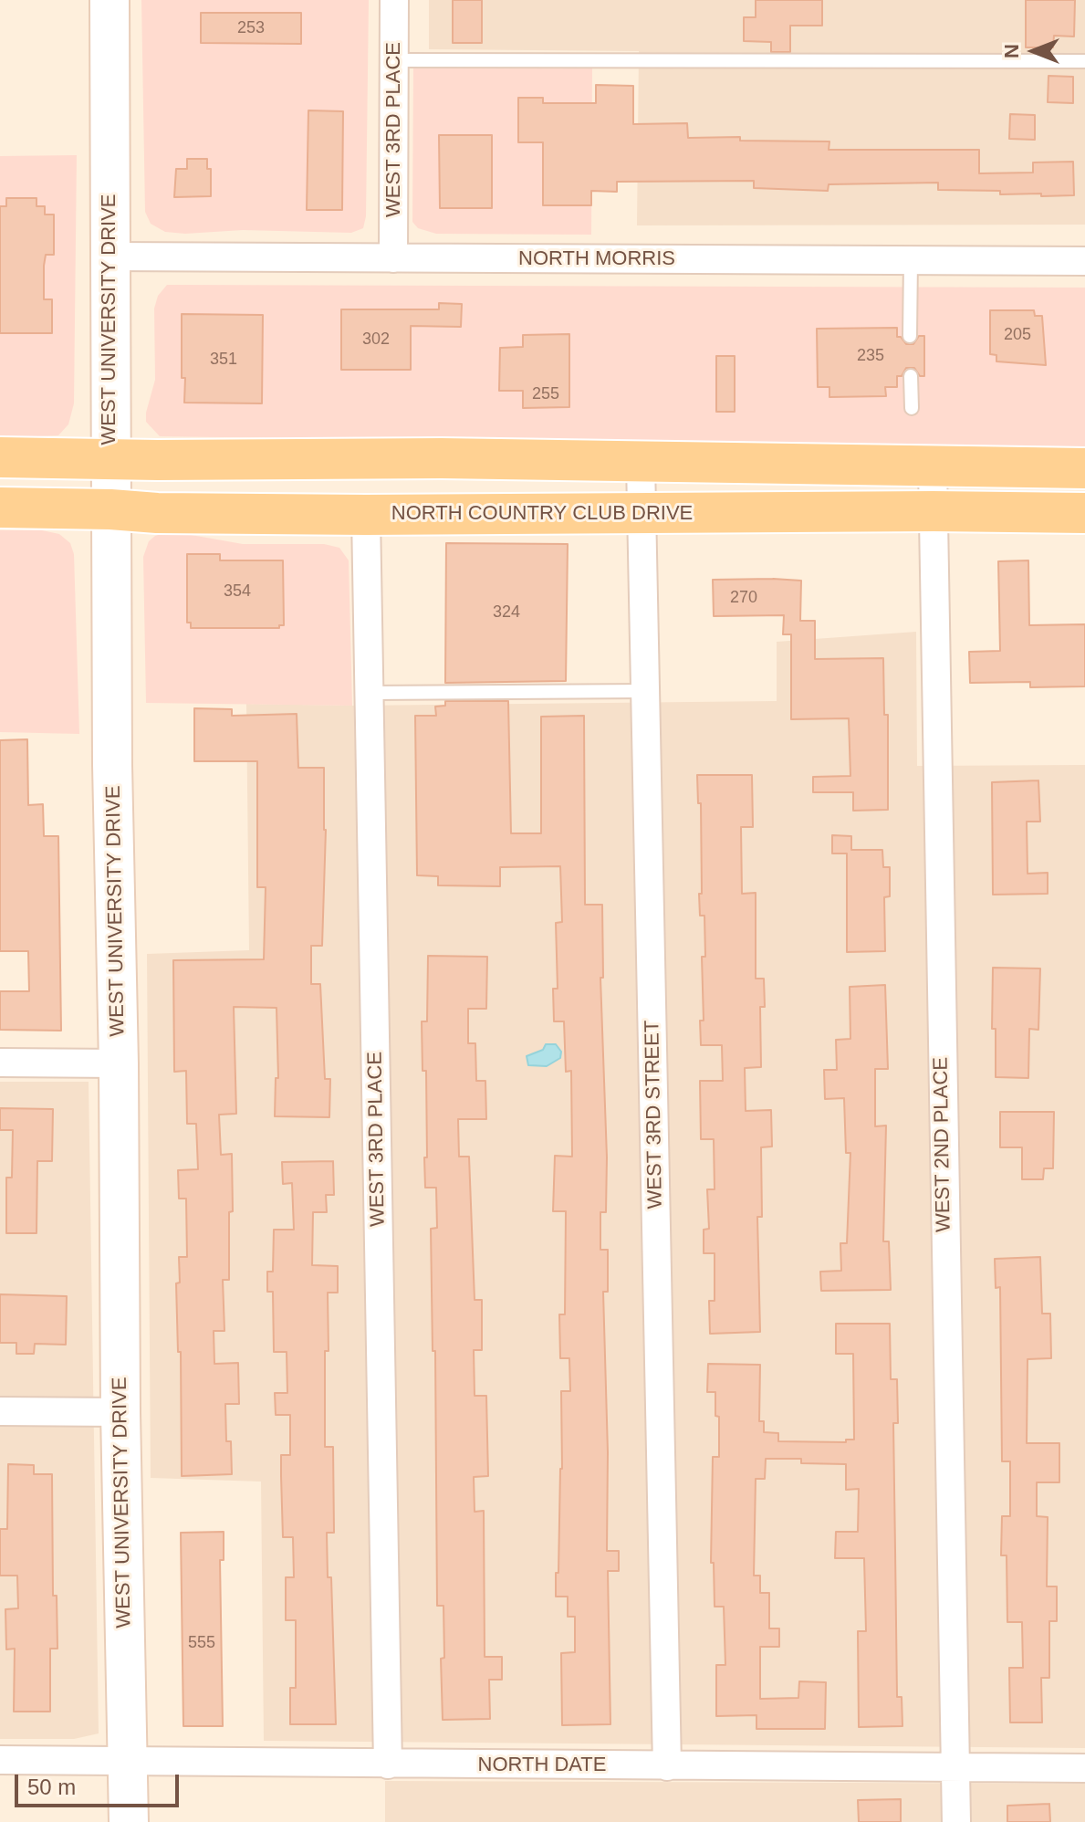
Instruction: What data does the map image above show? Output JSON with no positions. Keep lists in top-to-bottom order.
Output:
{
  "streets": {
    "main road": ["WEST UNIVERSITY DRIVE", "NORTH COUNTRY CLUB DRIVE"],
    "street": [
      "WEST 3RD PLACE",
      "NORTH MORRIS",
      "WEST 3RD STREET",
      "WEST 2ND PLACE",
      "NORTH DATE"
    ]
  },
  "crossings": [
    ["WEST 3RD PLACE", "NORTH MORRIS"],
    ["WEST 3RD PLACE", "NORTH COUNTRY CLUB DRIVE"],
    ["WEST 3RD PLACE", "NORTH DATE"],
    ["NORTH MORRIS", "WEST UNIVERSITY DRIVE"],
    ["WEST UNIVERSITY DRIVE", "NORTH COUNTRY CLUB DRIVE"],
    ["WEST UNIVERSITY DRIVE", "NORTH DATE"],
    ["NORTH COUNTRY CLUB DRIVE", "WEST 3RD STREET"],
    ["NORTH COUNTRY CLUB DRIVE", "WEST 2ND PLACE"],
    ["WEST 3RD STREET", "NORTH DATE"],
    ["WEST 2ND PLACE", "NORTH DATE"]
  ],
  "house_numbers": [
    "253",
    "205",
    "302",
    "235",
    "351",
    "255",
    "354",
    "270",
    "324",
    "555"
  ],
  "scale_bar": "50 m",
  "north": "left"
}
